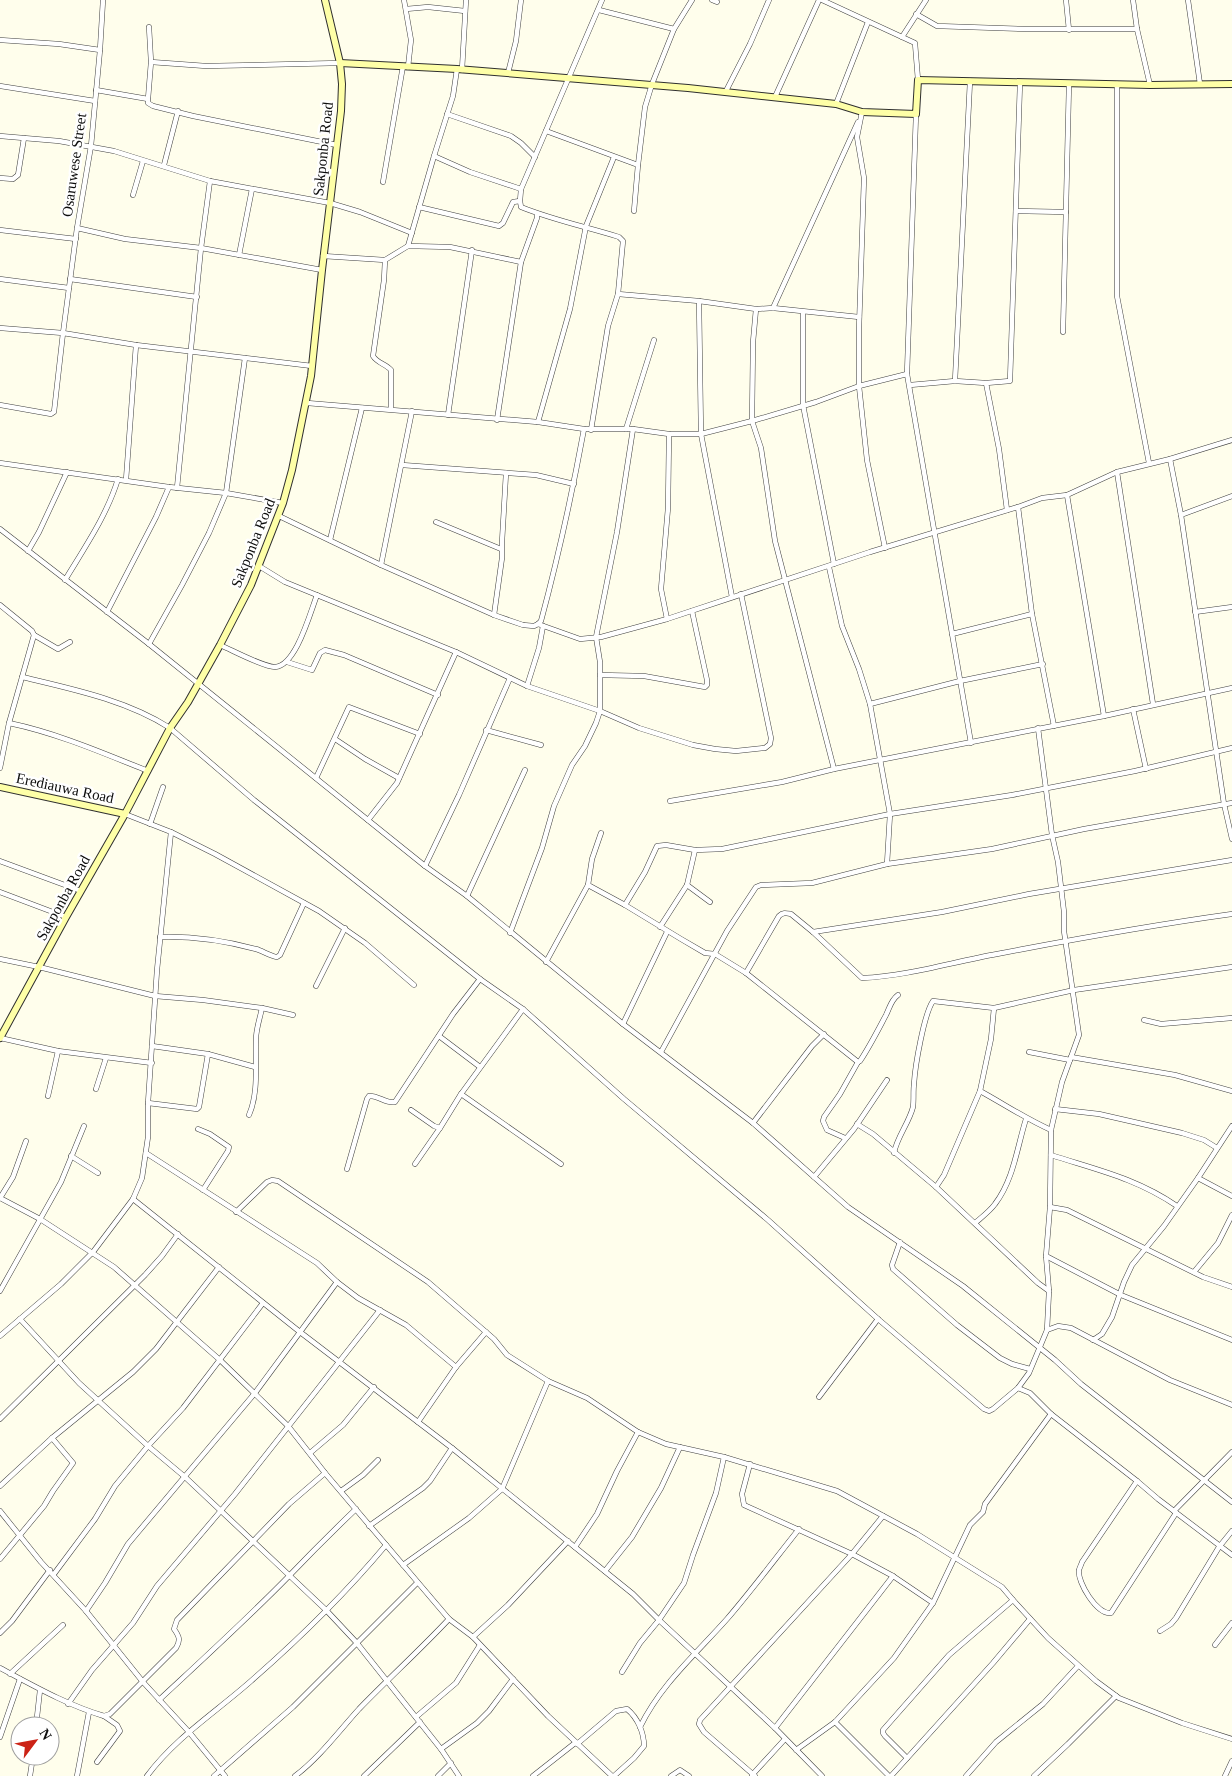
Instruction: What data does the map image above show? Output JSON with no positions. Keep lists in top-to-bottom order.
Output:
{
  "streets": {
    "main road": ["Sakponba Road", "Erediauwa Road"],
    "street": ["Osaruwese Street"]
  },
  "crossings": [
    ["Sakponba Road", "Erediauwa Road"]
  ],
  "north": "top right"
}
